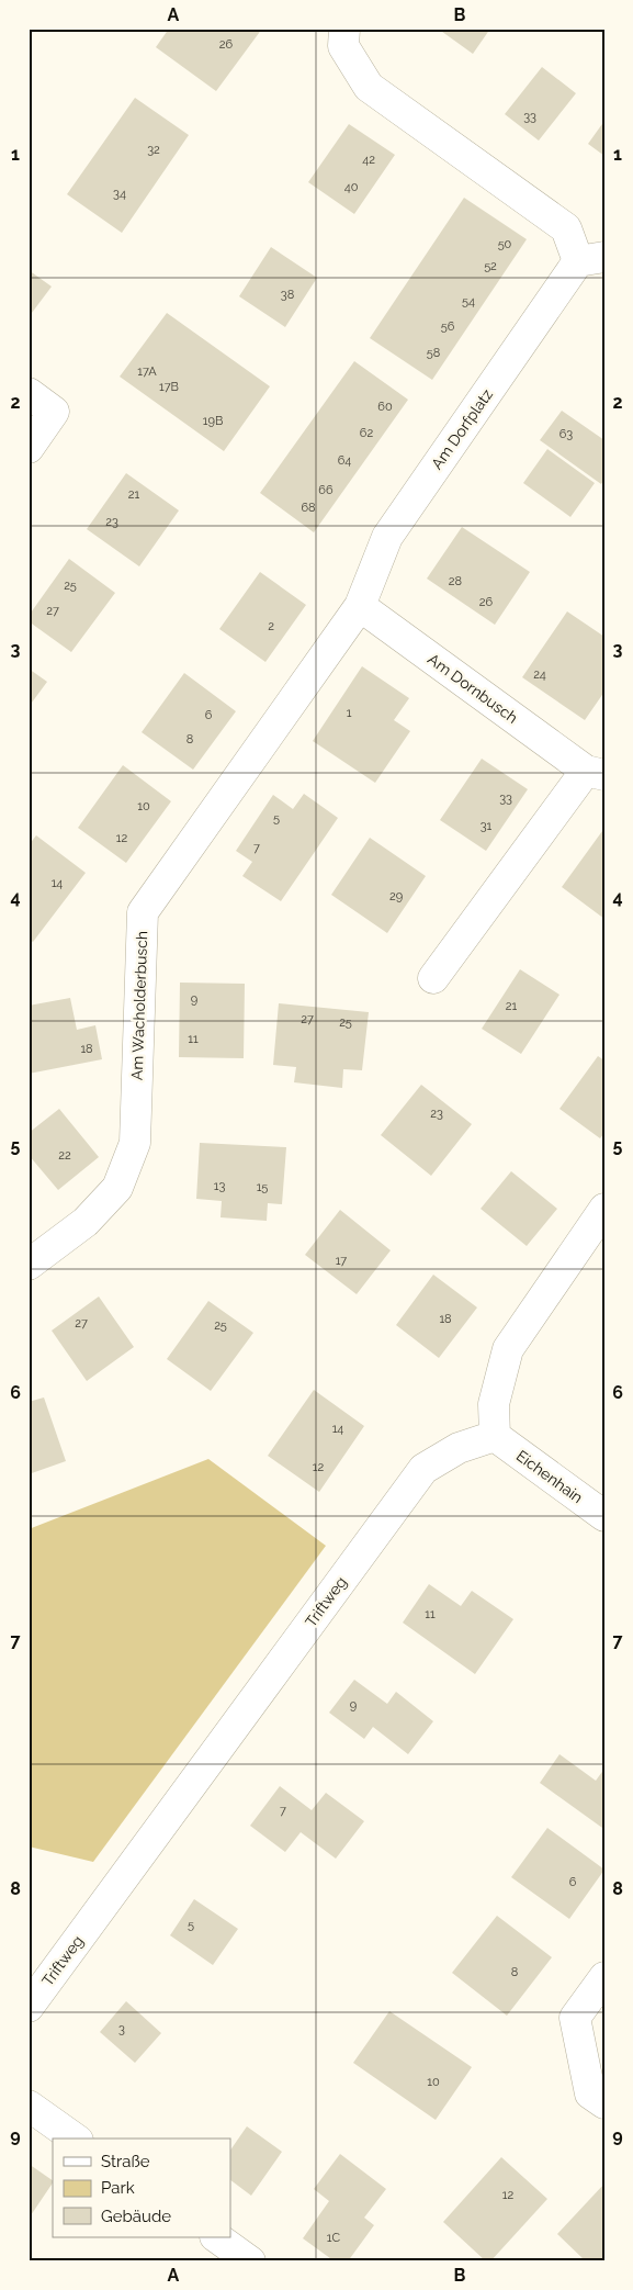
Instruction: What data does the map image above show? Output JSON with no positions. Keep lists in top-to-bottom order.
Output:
{
  "streets": {
    "street": [
      "Am Dorfplatz",
      "Am Dornbusch",
      "Am Wacholderbusch",
      "Eichenhain",
      "Triftweg"
    ]
  },
  "crossings": [
    ["Am Dorfplatz", "Am Dornbusch"],
    ["Am Dorfplatz", "Am Wacholderbusch"],
    ["Am Dornbusch", "Am Wacholderbusch"],
    ["Eichenhain", "Triftweg"]
  ],
  "house_numbers": [
    "26",
    "33",
    "32",
    "42",
    "40",
    "34",
    "50",
    "52",
    "38",
    "54",
    "56",
    "58",
    "17A",
    "17B",
    "60",
    "19B",
    "62",
    "63",
    "64",
    "66",
    "21",
    "68",
    "23",
    "28",
    "25",
    "26",
    "27",
    "2",
    "24",
    "1",
    "6",
    "8",
    "33",
    "10",
    "5",
    "31",
    "12",
    "7",
    "14",
    "29",
    "9",
    "21",
    "27",
    "25",
    "11",
    "18",
    "23",
    "22",
    "13",
    "15",
    "17",
    "18",
    "27",
    "25",
    "14",
    "12",
    "11",
    "9",
    "7",
    "6",
    "5",
    "8",
    "3",
    "10",
    "12",
    "1C"
  ],
  "legend": ["Straße", "Park", "Gebäude"],
  "grid": {
    "columns": ["A", "B"],
    "rows": [
      "1",
      "2",
      "3",
      "4",
      "5",
      "6",
      "7",
      "8",
      "9"
    ]
  }
}
